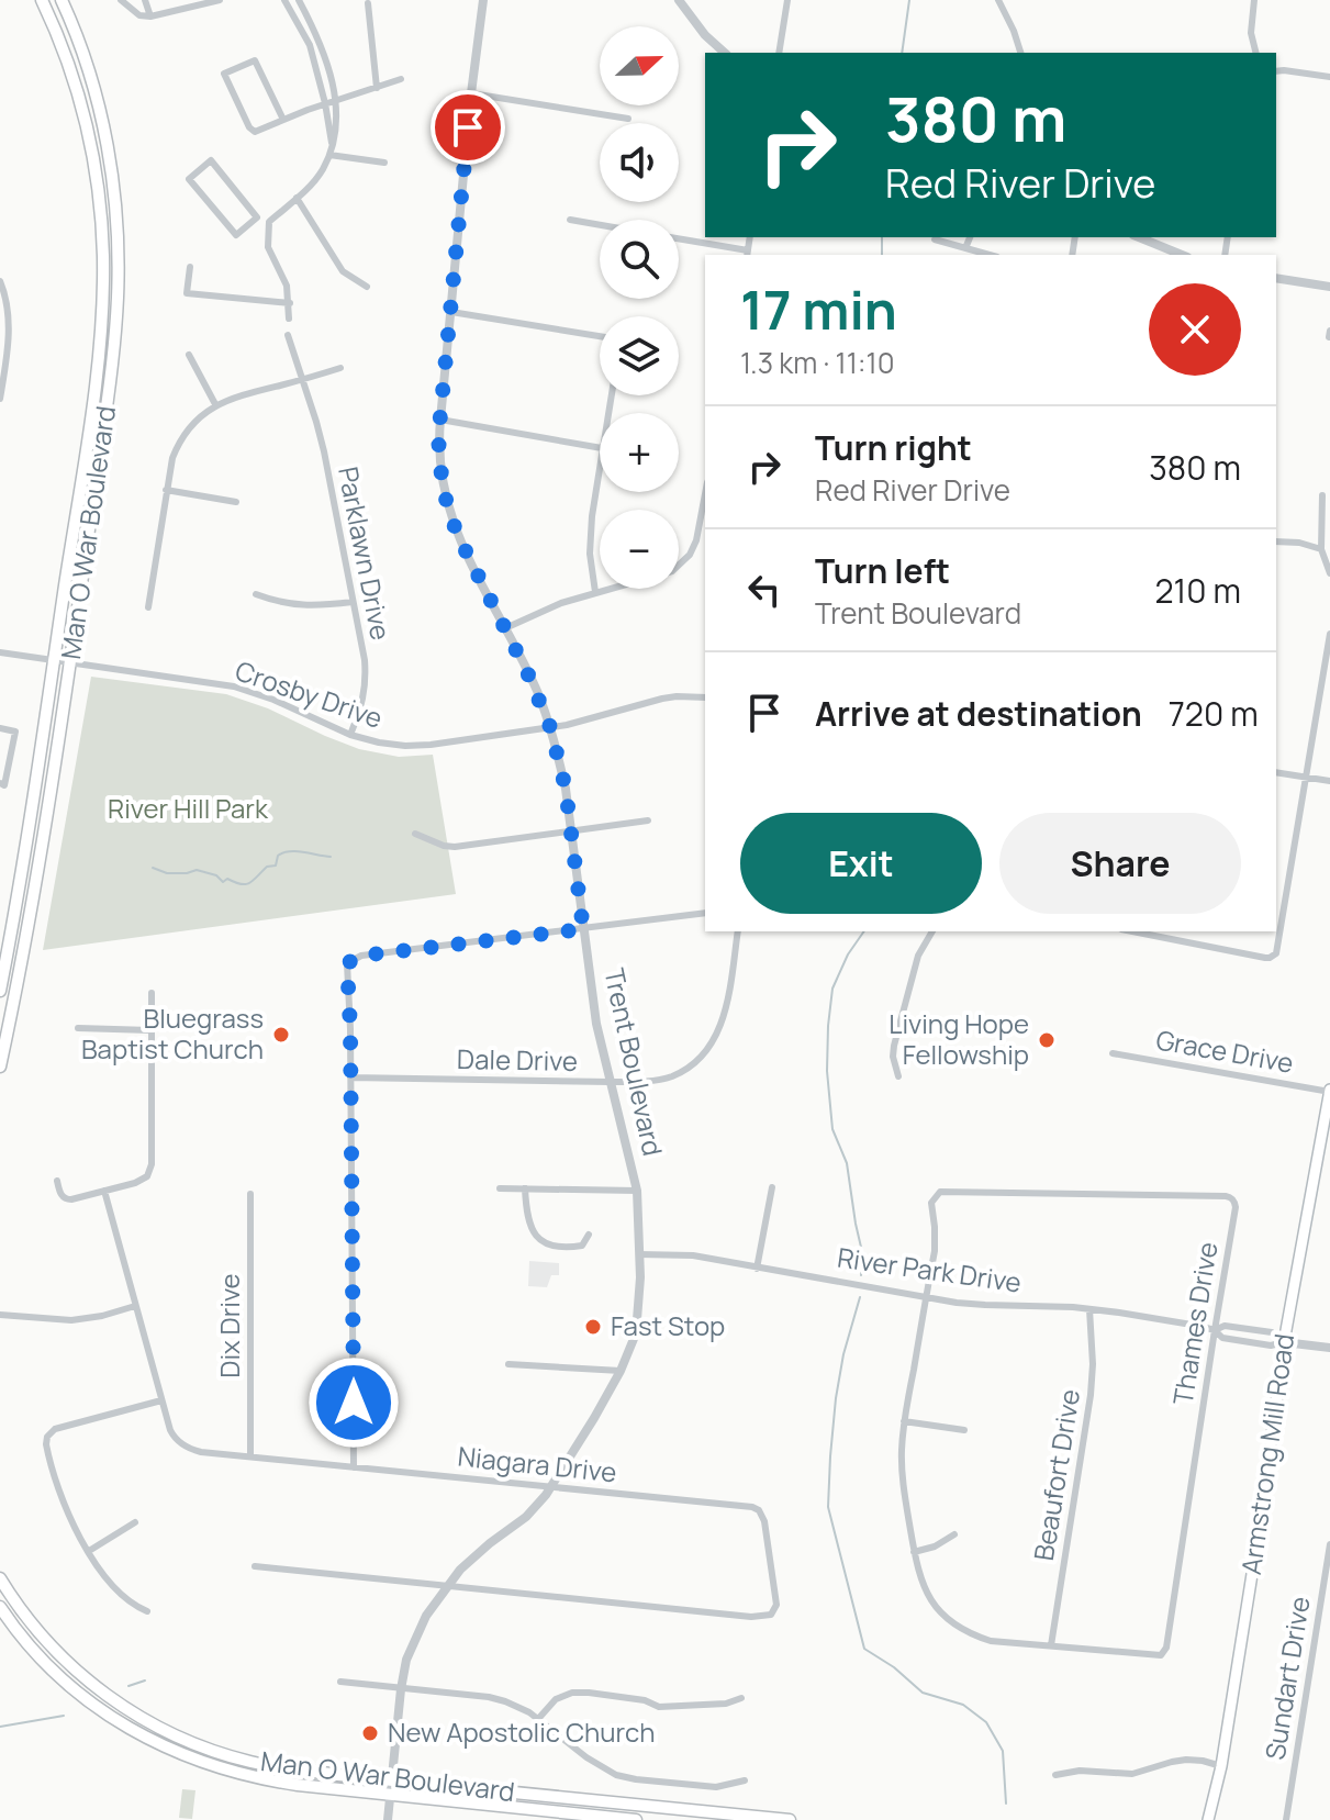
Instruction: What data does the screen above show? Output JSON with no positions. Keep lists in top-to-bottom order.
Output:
{
  "streets": {
    "main road": ["Man O War Boulevard", "Armstrong Mill Road"],
    "street": [
      "Parklawn Drive",
      "Crosby Drive",
      "Grace Drive",
      "Dale Drive",
      "Trent Boulevard",
      "River Park Drive",
      "Thames Drive",
      "Dix Drive",
      "Niagara Drive",
      "Beaufort Drive",
      "Sundart Drive"
    ]
  },
  "crossings": [
    ["Man O War Boulevard", "Crosby Drive"],
    ["Man O War Boulevard", "Trent Boulevard"],
    ["Parklawn Drive", "Crosby Drive"],
    ["Crosby Drive", "Trent Boulevard"],
    ["Grace Drive", "Armstrong Mill Road"],
    ["Dale Drive", "Trent Boulevard"],
    ["Trent Boulevard", "River Park Drive"],
    ["Trent Boulevard", "Niagara Drive"],
    ["River Park Drive", "Thames Drive"],
    ["River Park Drive", "Armstrong Mill Road"],
    ["River Park Drive", "Beaufort Drive"],
    ["Thames Drive", "Beaufort Drive"],
    ["Dix Drive", "Niagara Drive"]
  ],
  "parks": ["River Hill Park"],
  "places": [
    "Bluegrass Baptist Church",
    "Living Hope Fellowship",
    "Fast Stop",
    "New Apostolic Church"
  ],
  "north": "right",
  "page": {
    "map_buttons": ["+", "−"],
    "turn": ["380 m", "Red River Drive"],
    "heading": ["17 min", "1.3 km · 11:10"],
    "list": [
      {
        "name": "Turn right",
        "note": "Red River Drive",
        "value": "380 m"
      },
      {
        "name": "Turn left",
        "note": "Trent Boulevard",
        "value": "210 m"
      },
      {
        "name": "Arrive at destination",
        "value": "720 m"
      }
    ],
    "buttons": ["Exit", "Share"]
  }
}
